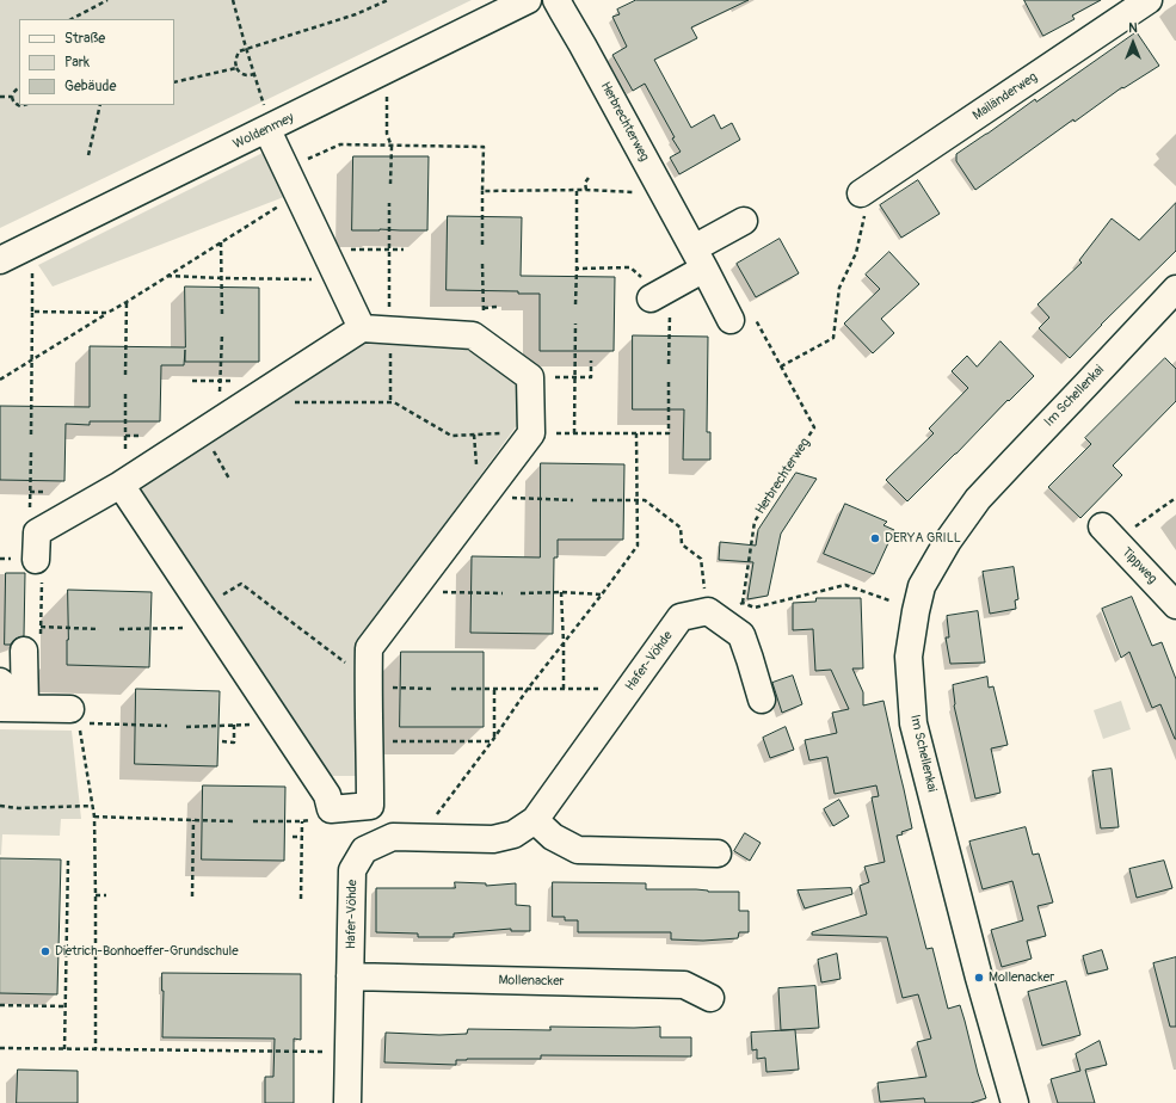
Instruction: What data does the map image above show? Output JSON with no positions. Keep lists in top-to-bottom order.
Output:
{
  "streets": {
    "street": [
      "Mailänderweg",
      "Herbrechterweg",
      "Woldenmey",
      "Im Schellenkai",
      "Tippweg",
      "Hafer-Vöhde",
      "Mollenacker"
    ]
  },
  "crossings": [
    ["Hafer-Vöhde", "Mollenacker"]
  ],
  "places": ["DERYA GRILL", "Dietrich-Bonhoeffer-Grundschule", "Mollenacker"],
  "legend": ["Straße", "Park", "Gebäude"],
  "north": "top"
}
